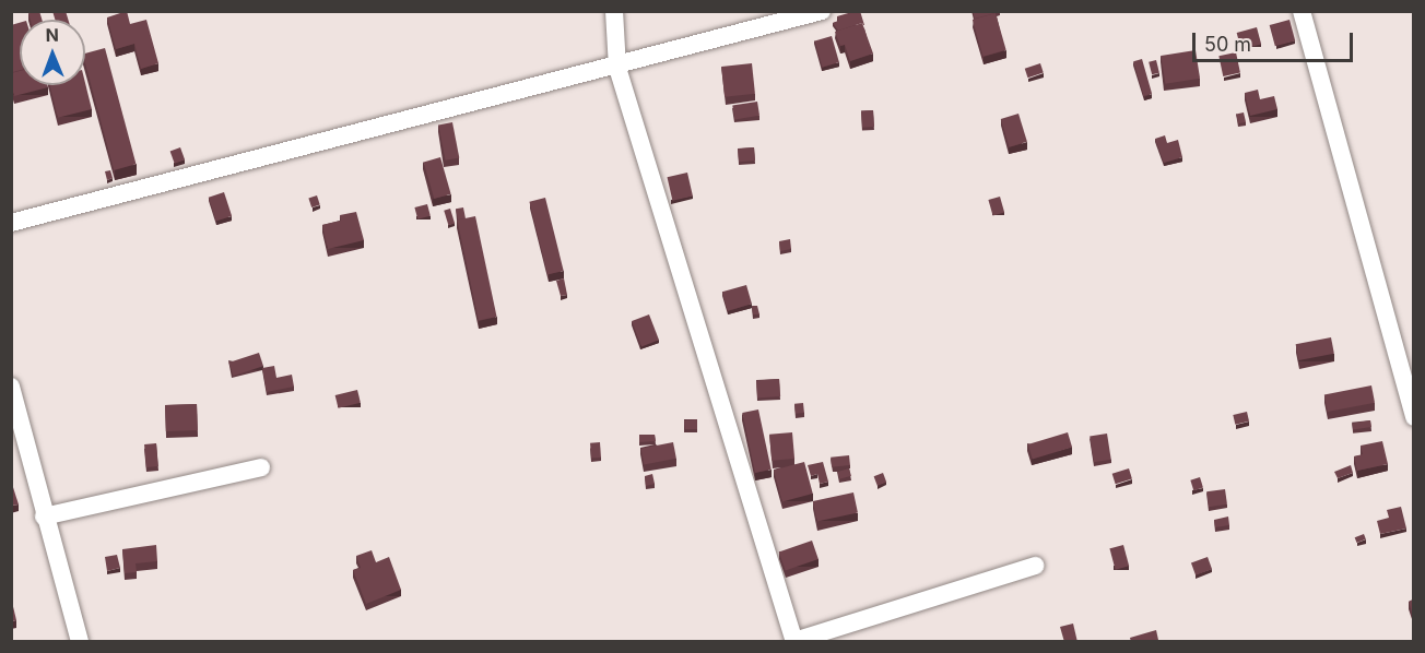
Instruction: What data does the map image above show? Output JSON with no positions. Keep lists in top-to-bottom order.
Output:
{
  "scale_bar": "50 m",
  "north": "top"
}
